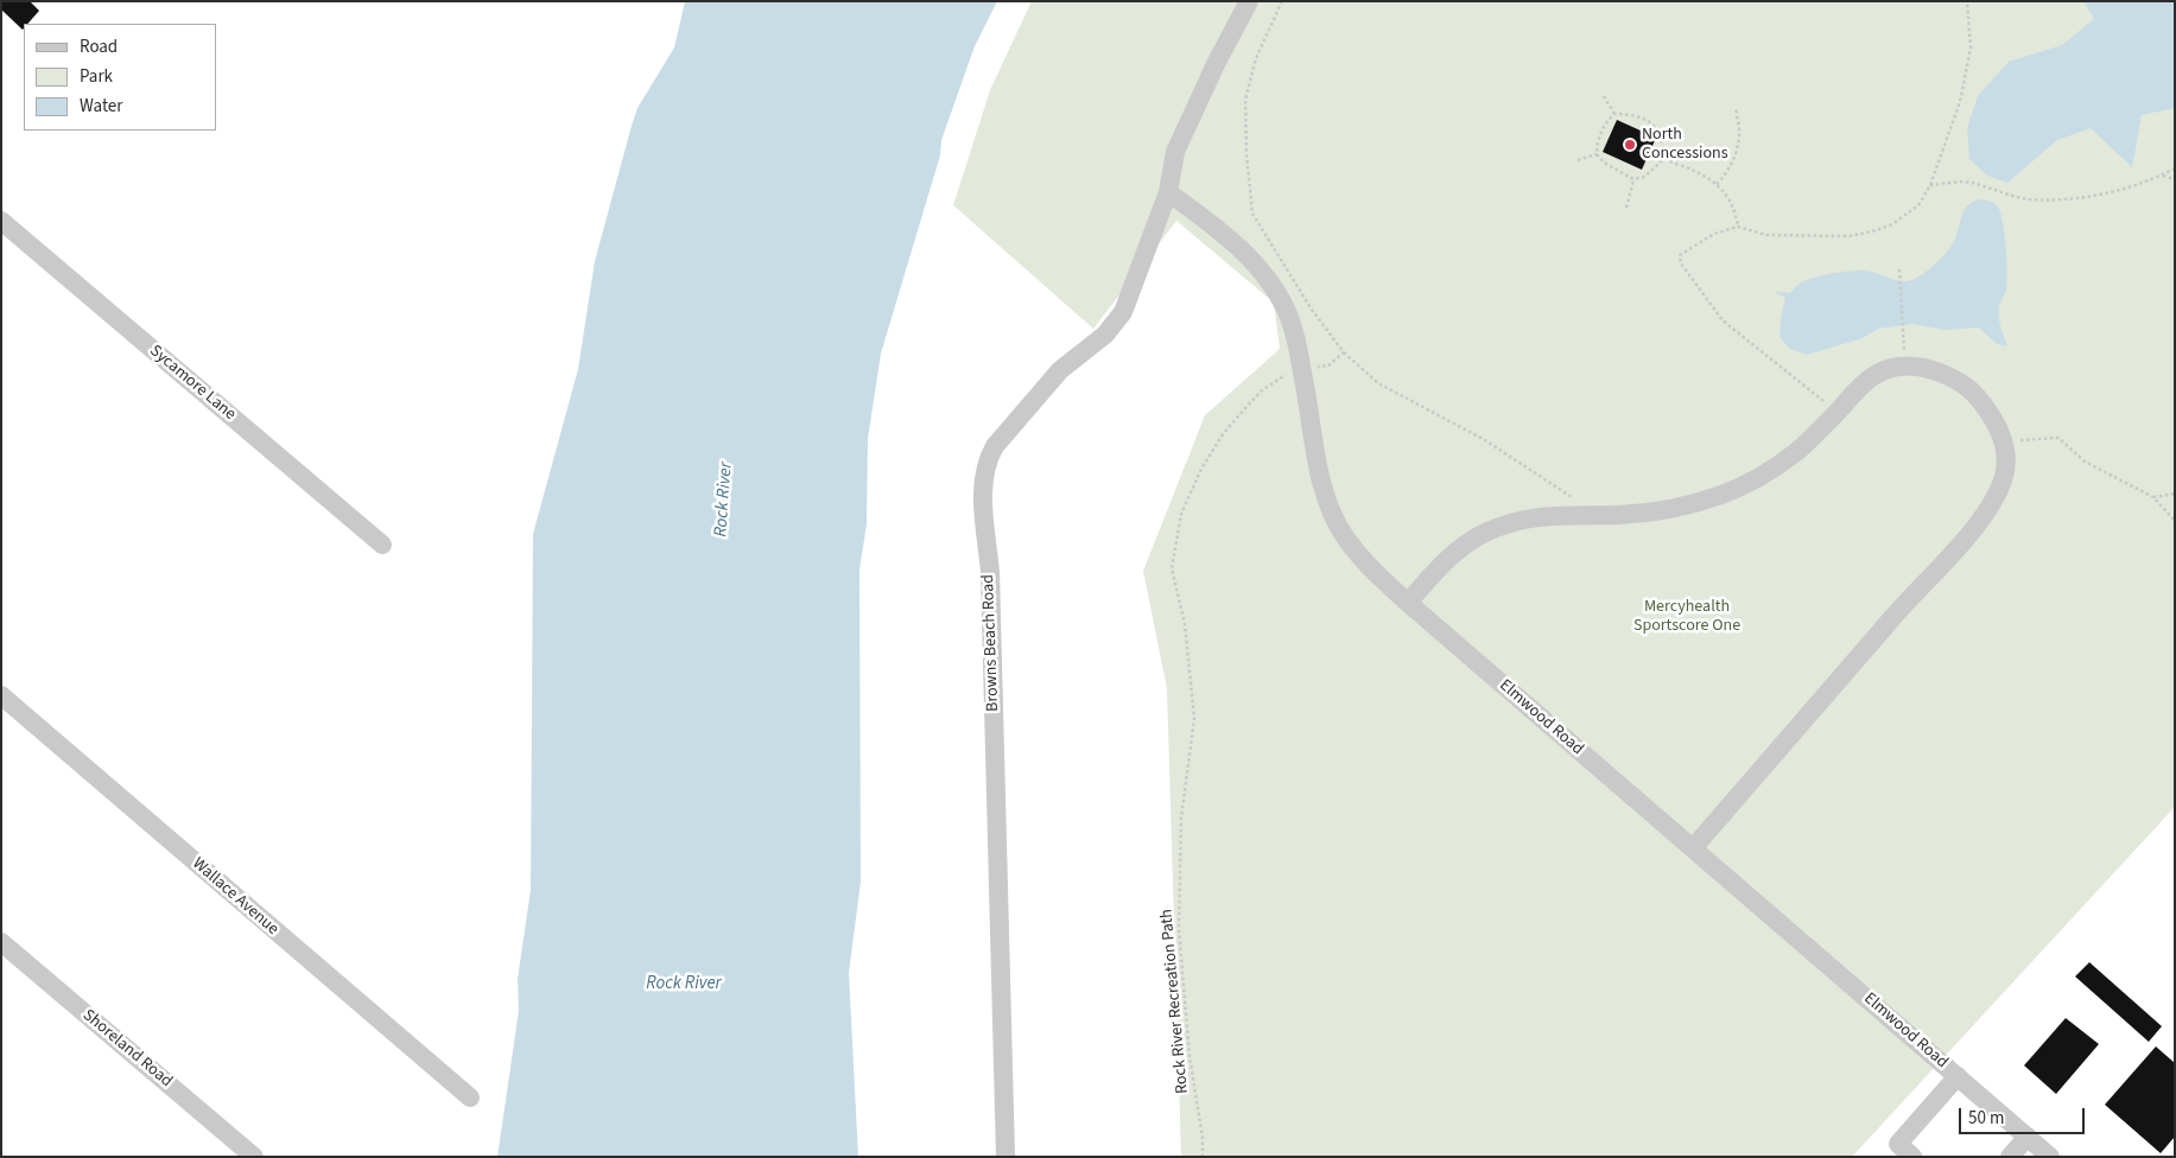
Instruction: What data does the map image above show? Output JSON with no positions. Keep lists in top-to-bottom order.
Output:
{
  "streets": {
    "street": [
      "Sycamore Lane",
      "Browns Beach Road",
      "Elmwood Road",
      "Wallace Avenue",
      "Shoreland Road"
    ],
    "path": ["Rock River Recreation Path"]
  },
  "crossings": [
    ["Browns Beach Road", "Elmwood Road"],
    ["Elmwood Road", "Rock River Recreation Path"]
  ],
  "water": ["Rock River"],
  "parks": ["Mercyhealth Sportscore One"],
  "places": ["North Concessions"],
  "legend": ["Road", "Park", "Water"],
  "scale_bar": "50 m"
}
